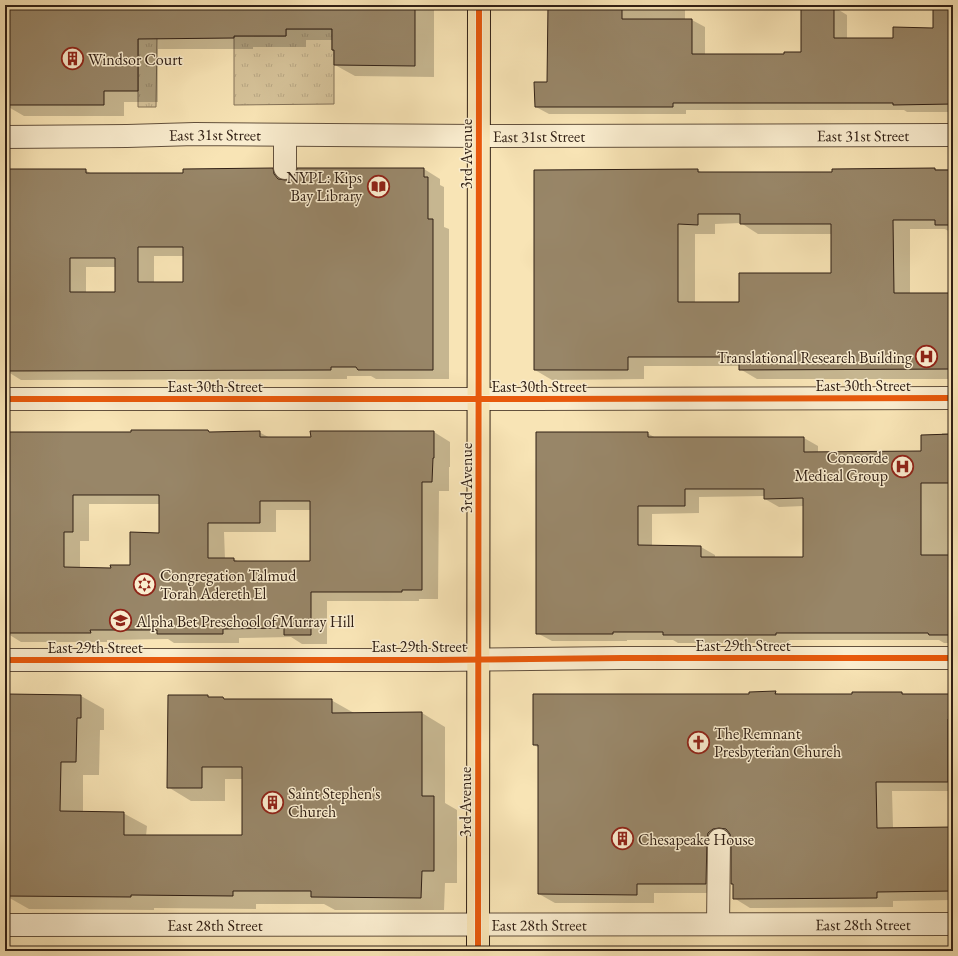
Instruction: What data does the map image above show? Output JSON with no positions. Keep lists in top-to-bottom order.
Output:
{
  "streets": {
    "main road": ["3rd Avenue"],
    "street": [
      "East 31st Street",
      "East 30th Street",
      "East 29th Street",
      "East 28th Street"
    ]
  },
  "crossings": [
    ["East 31st Street", "3rd Avenue"],
    ["3rd Avenue", "East 30th Street"],
    ["3rd Avenue", "East 29th Street"],
    ["3rd Avenue", "East 28th Street"]
  ],
  "places": {
    "building": ["Windsor Court", "Saint Stephen's Church", "Chesapeake House"],
    "library": ["NYPL: Kips Bay Library"],
    "hospital": ["Translational Research Building", "Concorde Medical Group"],
    "synagogue": ["Congregation Talmud Torah Adereth El"],
    "school or university": ["Alpha Bet Preschool of Murray Hill"],
    "church": ["The Remnant Presbyterian Church"]
  }
}
